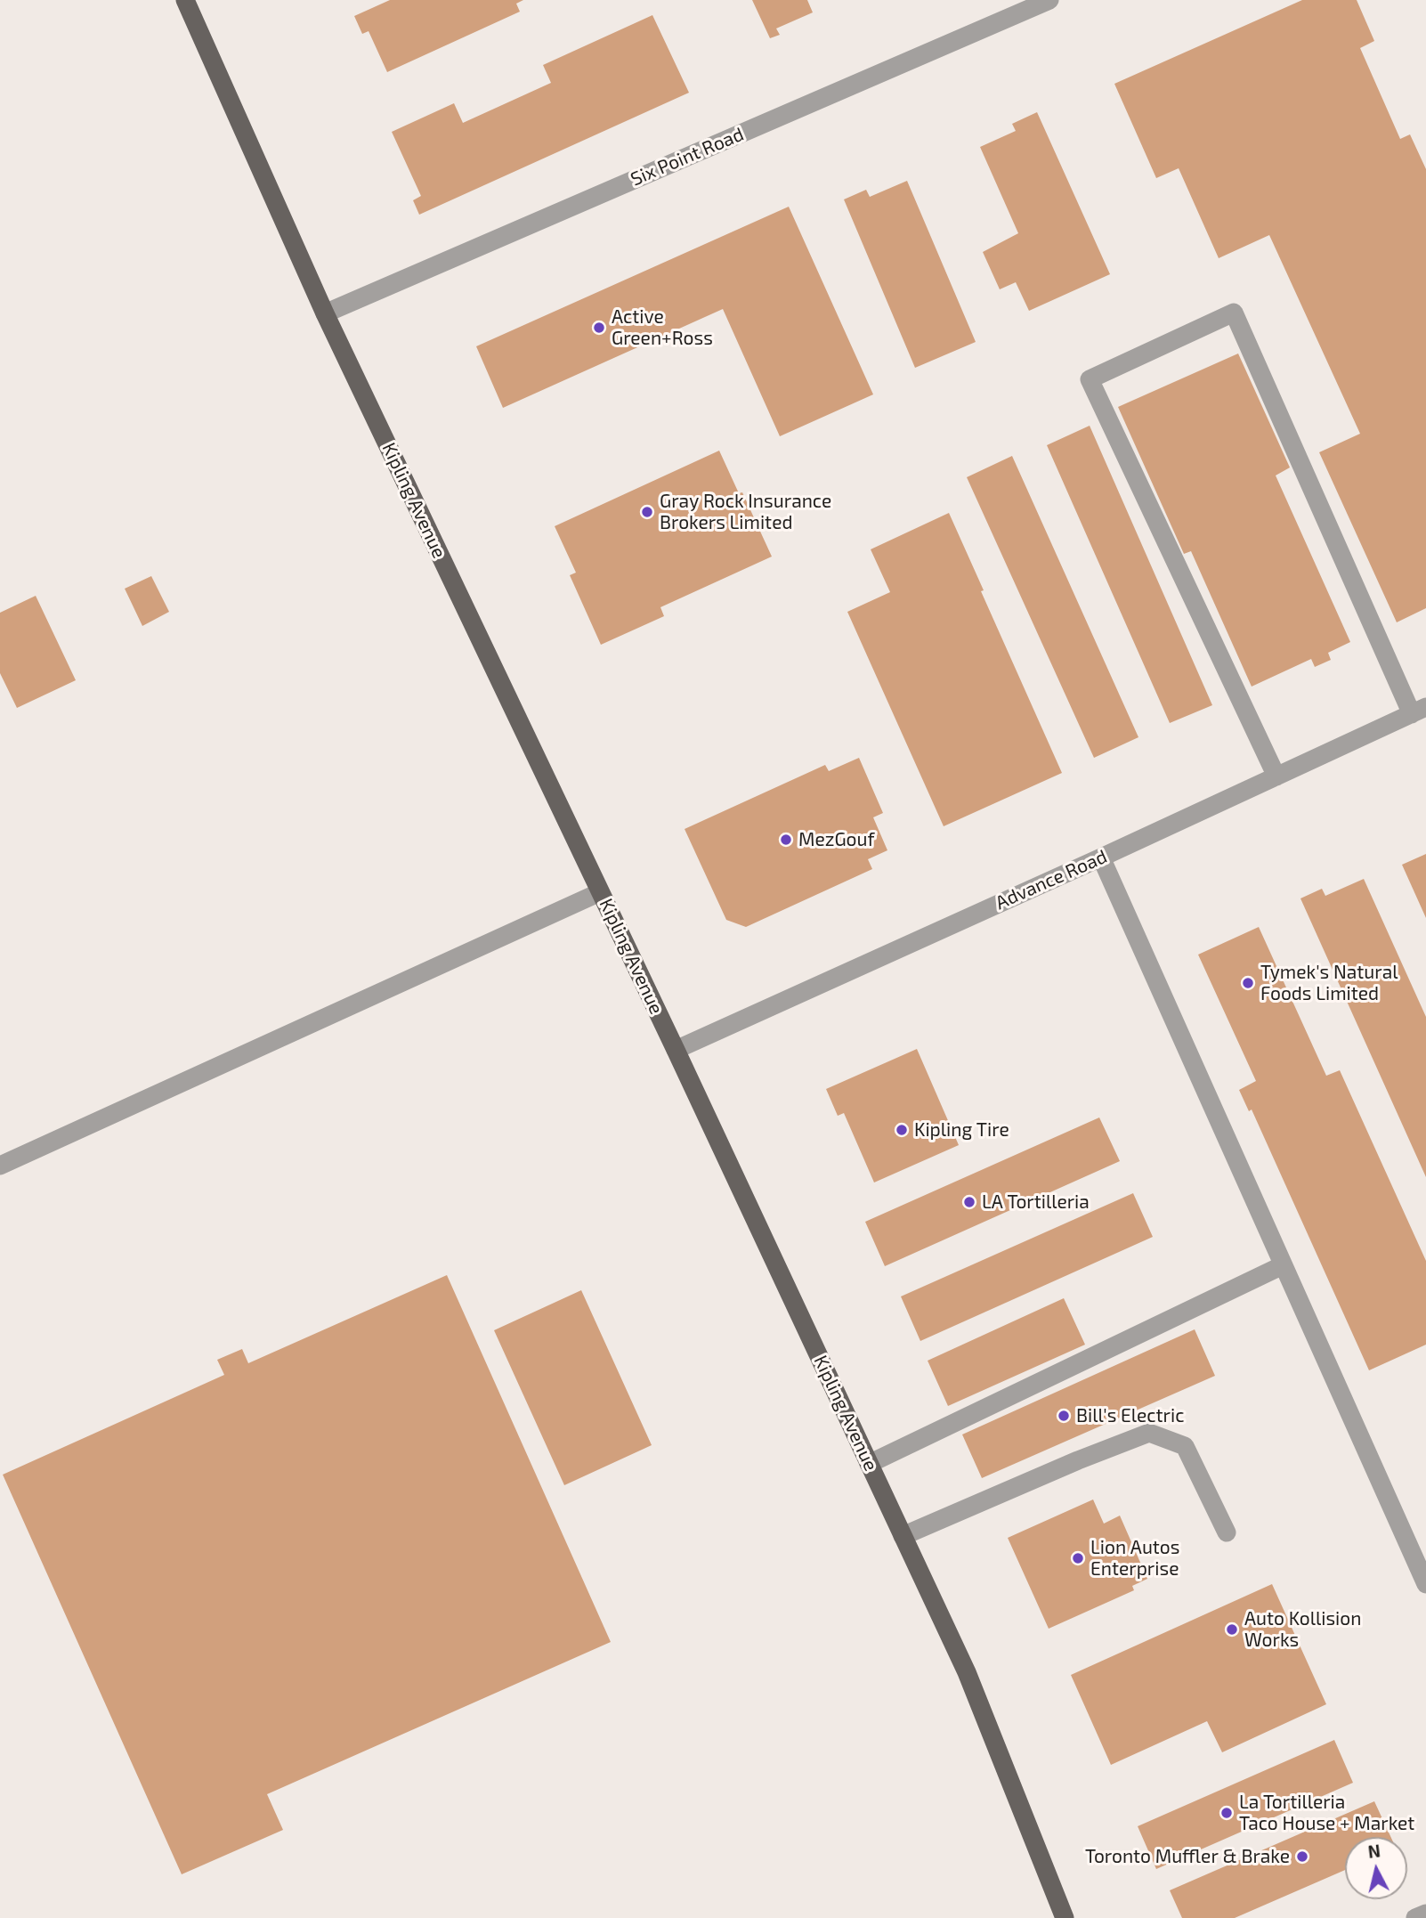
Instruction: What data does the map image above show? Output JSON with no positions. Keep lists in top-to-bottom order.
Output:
{
  "streets": {
    "main road": ["Kipling Avenue"],
    "street": ["Six Point Road", "Advance Road"]
  },
  "crossings": [
    ["Six Point Road", "Kipling Avenue"],
    ["Kipling Avenue", "Advance Road"]
  ],
  "places": [
    "Active Green+Ross",
    "Gray Rock Insurance Brokers Limited",
    "MezGouf",
    "Tymek's Natural Foods Limited",
    "Kipling Tire",
    "LA Tortilleria",
    "Bill's Electric",
    "Lion Autos Enterprise",
    "Auto Kollision Works",
    "La Tortilleria Taco House + Market",
    "Toronto Muffler & Brake"
  ],
  "north": "top"
}
